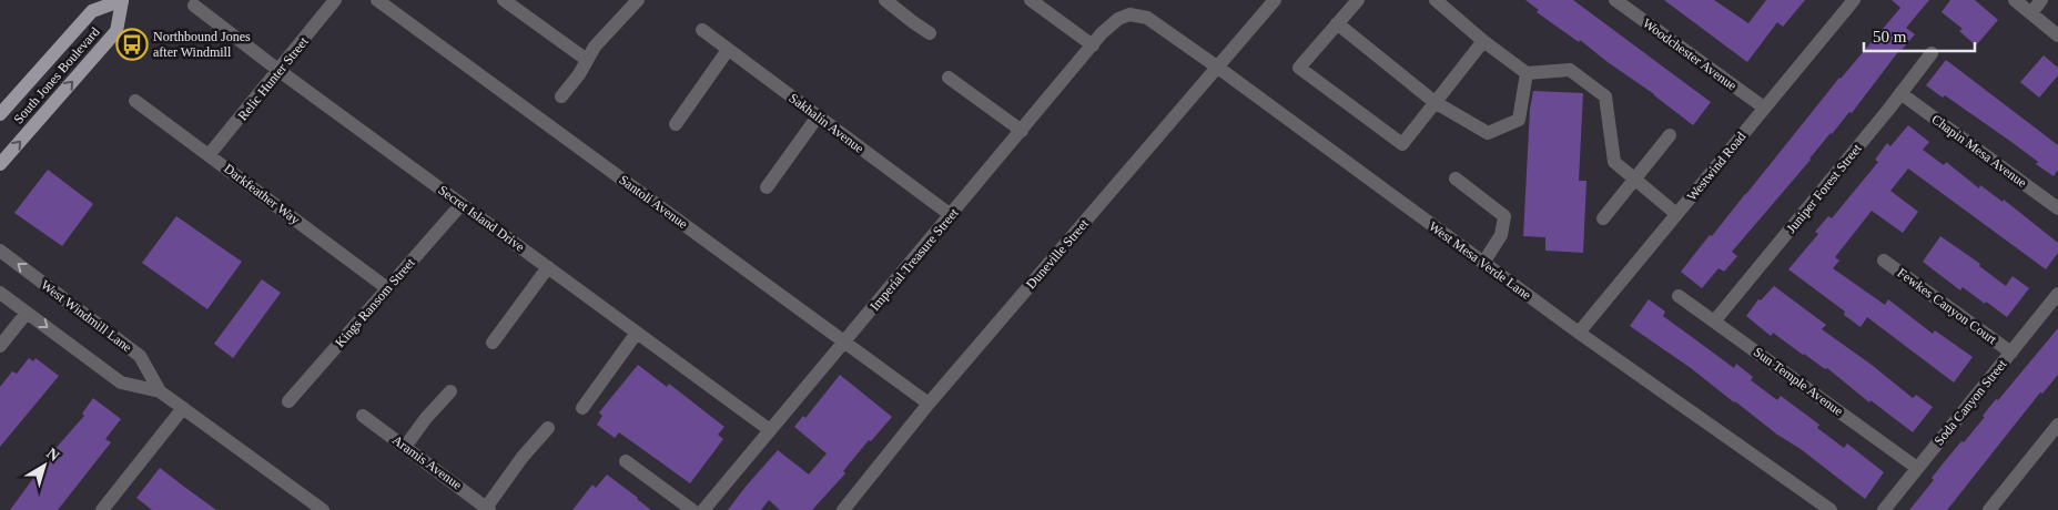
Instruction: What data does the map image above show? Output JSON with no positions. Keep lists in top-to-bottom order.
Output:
{
  "streets": {
    "main road": ["South Jones Boulevard"],
    "street": [
      "Woodchester Avenue",
      "Relic Hunter Street",
      "Sakhalin Avenue",
      "Chapin Mesa Avenue",
      "Westwind Road",
      "Juniper Forest Street",
      "Darkfeather Way",
      "Santoli Avenue",
      "Secret Island Drive",
      "Duneville Street",
      "Imperial Treasure Street",
      "West Mesa Verde Lane",
      "Kings Ransom Street",
      "Fewkes Canyon Court",
      "West Windmill Lane",
      "Sun Temple Avenue",
      "Soda Canyon Street",
      "Aramis Avenue"
    ]
  },
  "crossings": [
    ["Woodchester Avenue", "Westwind Road"],
    ["Relic Hunter Street", "Darkfeather Way"],
    ["Relic Hunter Street", "Secret Island Drive"],
    ["Sakhalin Avenue", "Imperial Treasure Street"],
    ["Chapin Mesa Avenue", "Juniper Forest Street"],
    ["Westwind Road", "West Mesa Verde Lane"],
    ["Juniper Forest Street", "Sun Temple Avenue"],
    ["Darkfeather Way", "Kings Ransom Street"],
    ["Santoli Avenue", "Duneville Street"],
    ["Santoli Avenue", "Imperial Treasure Street"],
    ["Secret Island Drive", "Imperial Treasure Street"],
    ["Secret Island Drive", "Kings Ransom Street"],
    ["Duneville Street", "West Mesa Verde Lane"],
    ["Imperial Treasure Street", "West Mesa Verde Lane"],
    ["Fewkes Canyon Court", "Soda Canyon Street"],
    ["Sun Temple Avenue", "Soda Canyon Street"]
  ],
  "places": {
    "bus stop": ["Northbound Jones after Windmill"]
  },
  "scale_bar": "50 m",
  "north": "top right"
}
